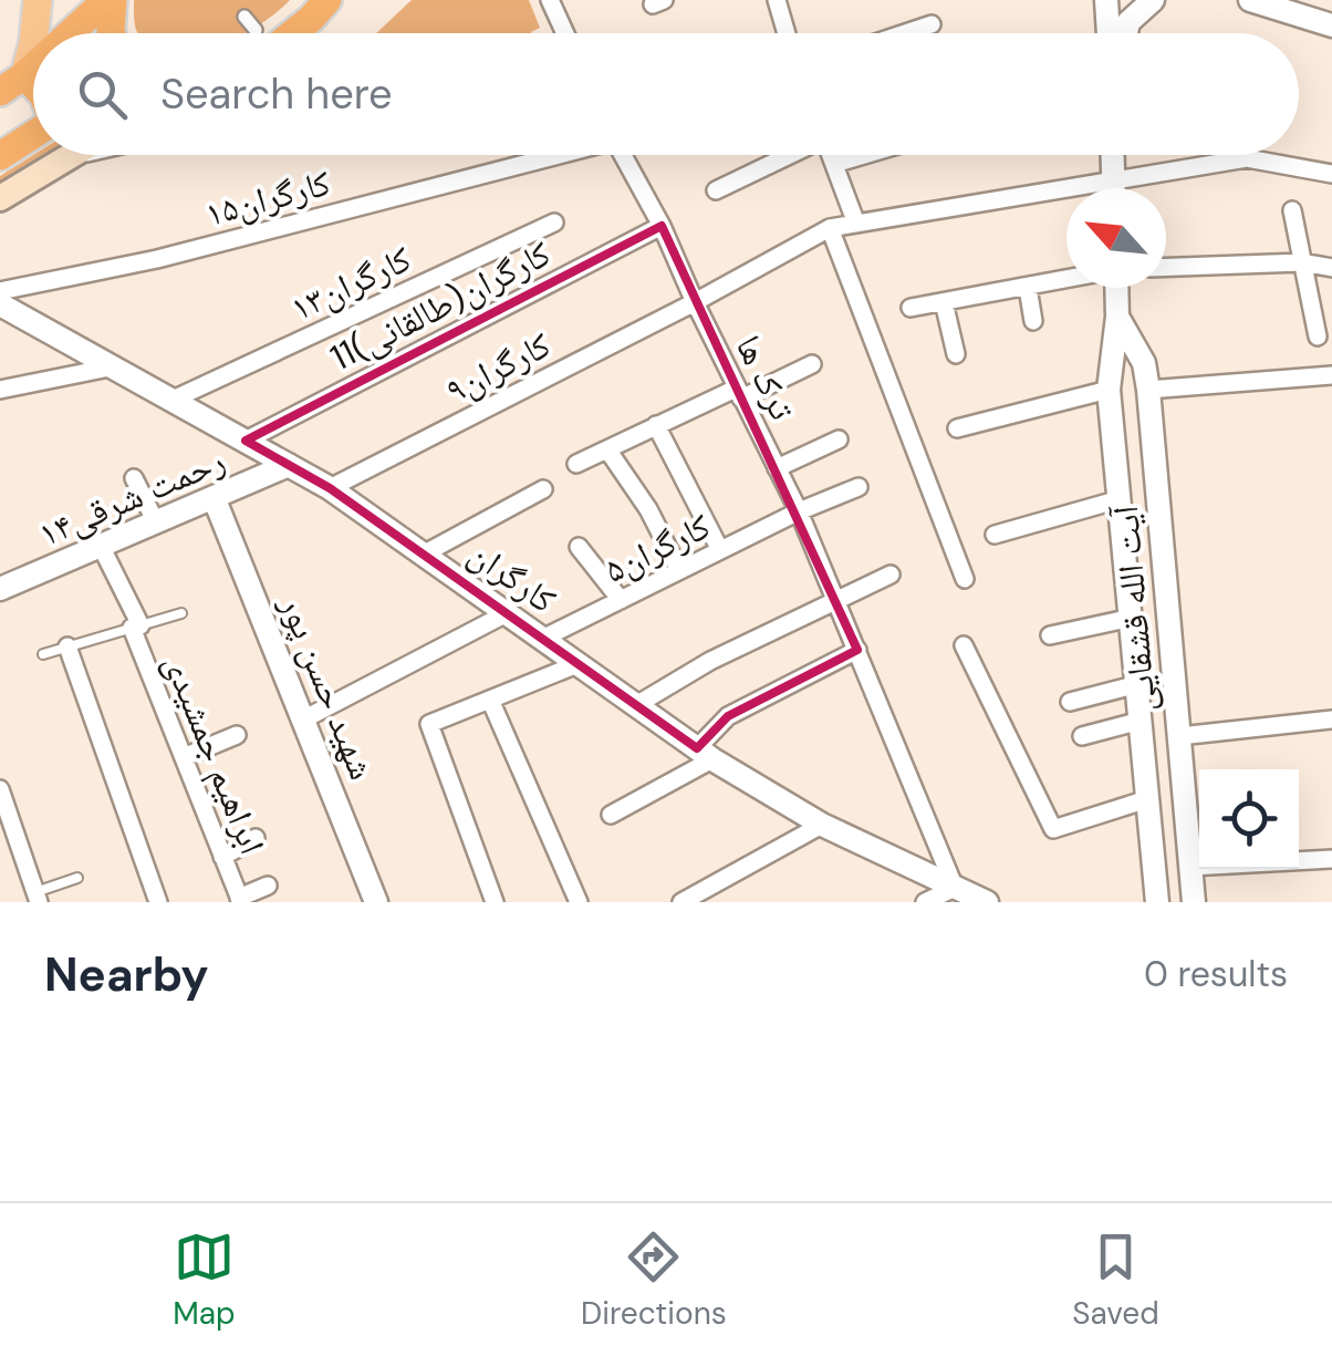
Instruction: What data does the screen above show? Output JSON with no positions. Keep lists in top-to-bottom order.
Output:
{
  "streets": {
    "street": [
      "۱۵کارگران",
      "کارگران۱۳",
      "11کارگران(طالقانی)",
      "کارگران۹",
      "ترک ها",
      "۱۴رحمت شرقی",
      "کارگران۵",
      "کارگران",
      "آیت الله قشقایی",
      "شهید حسن پور",
      "ابراهیم جمشیدی"
    ]
  },
  "crossings": [
    ["کارگران۱۳", "کارگران"],
    ["11کارگران(طالقانی)", "ترک ها"],
    ["11کارگران(طالقانی)", "کارگران"],
    ["کارگران۹", "ترک ها"],
    ["کارگران۹", "کارگران"],
    ["ترک ها", "کارگران۵"],
    ["ترک ها", "کارگران"],
    ["۱۴رحمت شرقی", "کارگران"],
    ["۱۴رحمت شرقی", "شهید حسن پور"],
    ["۱۴رحمت شرقی", "ابراهیم جمشیدی"],
    ["کارگران۵", "کارگران"]
  ],
  "north": "top left",
  "page": {
    "search": "Search here",
    "heading": ["Nearby", "0 results"],
    "nav": ["Map", "Directions", "Saved"]
  }
}
